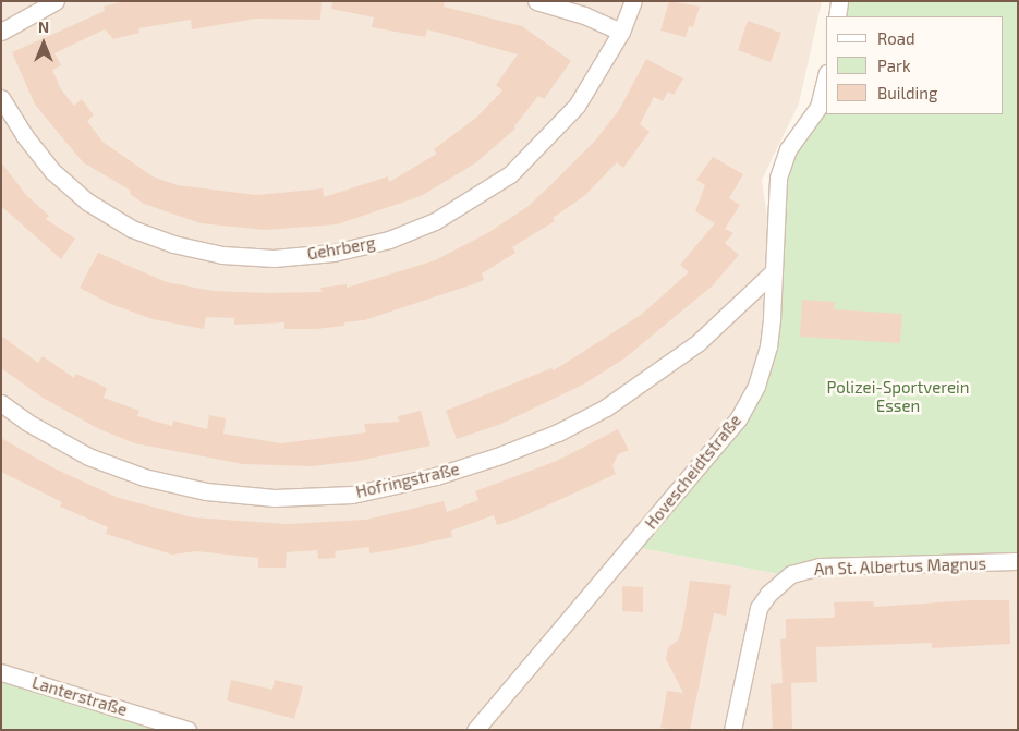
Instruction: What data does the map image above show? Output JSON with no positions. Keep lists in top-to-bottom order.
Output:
{
  "streets": {
    "street": [
      "Gehrberg",
      "Hovescheidtstraße",
      "Hofringstraße",
      "An St. Albertus Magnus",
      "Lanterstraße"
    ]
  },
  "crossings": [
    ["Hovescheidtstraße", "Hofringstraße"]
  ],
  "parks": ["Polizei-Sportverein Essen"],
  "legend": ["Road", "Park", "Building"],
  "north": "top"
}
